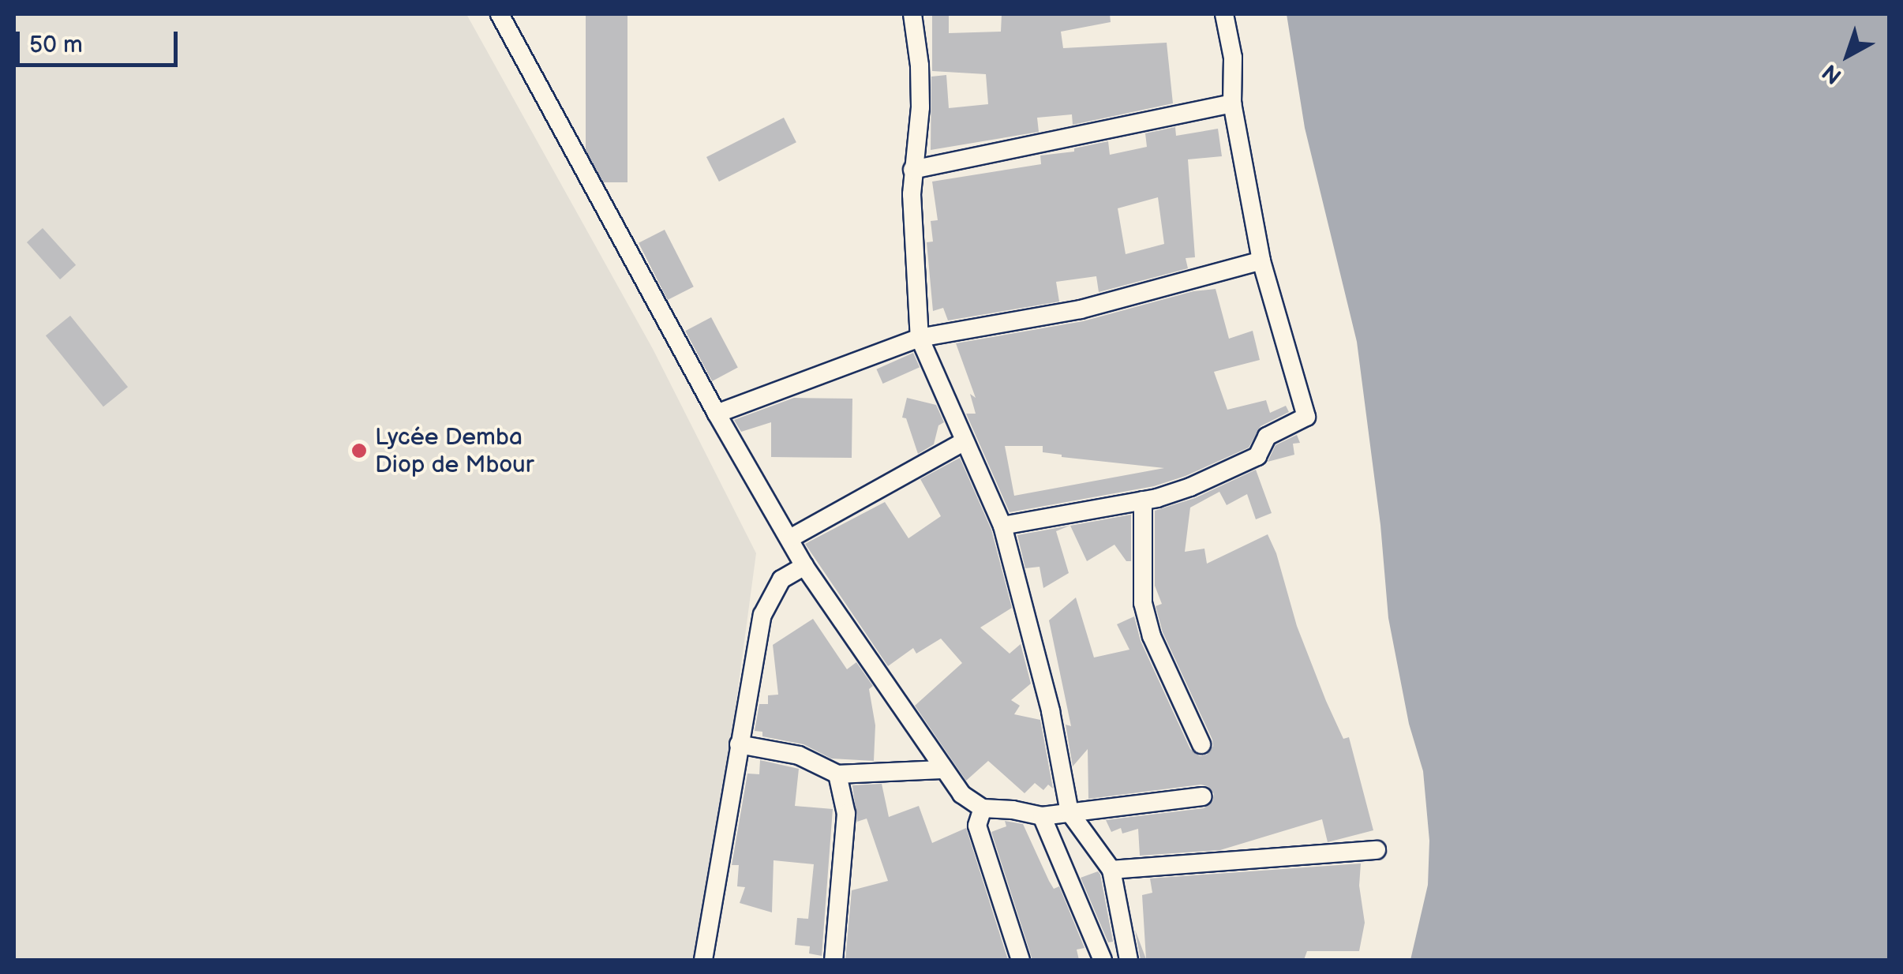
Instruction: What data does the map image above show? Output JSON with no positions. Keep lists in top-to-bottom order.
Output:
{
  "places": ["Lycée Demba Diop de Mbour"],
  "scale_bar": "50 m",
  "north": "bottom left"
}
